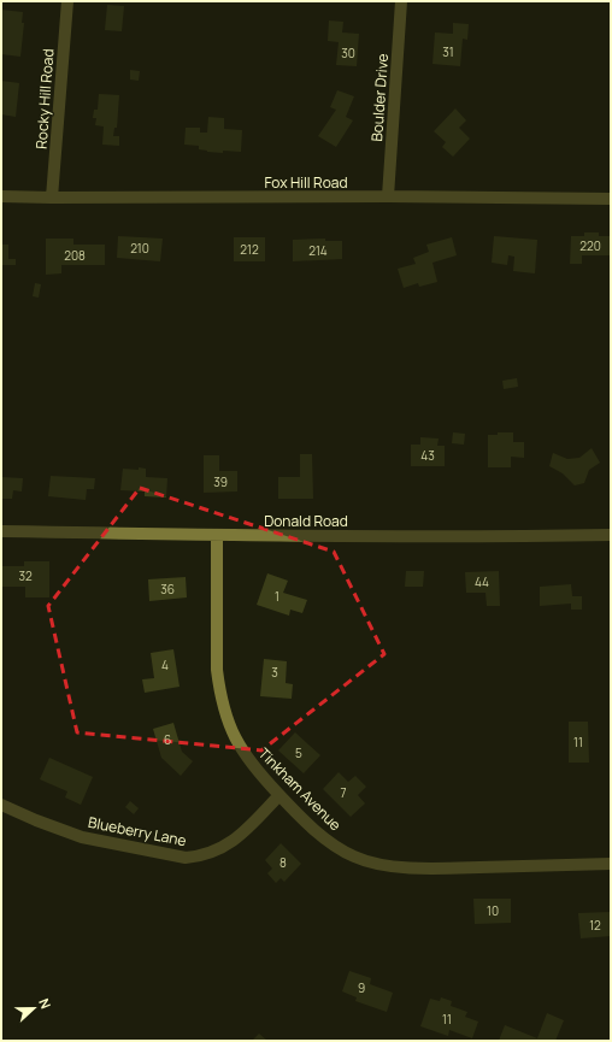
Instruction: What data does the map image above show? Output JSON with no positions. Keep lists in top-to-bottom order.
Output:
{
  "streets": {
    "street": [
      "Boulder Drive",
      "Rocky Hill Road",
      "Fox Hill Road",
      "Donald Road",
      "Tinkham Avenue",
      "Blueberry Lane"
    ]
  },
  "crossings": [
    ["Boulder Drive", "Fox Hill Road"],
    ["Rocky Hill Road", "Fox Hill Road"],
    ["Donald Road", "Tinkham Avenue"],
    ["Tinkham Avenue", "Blueberry Lane"]
  ],
  "house_numbers": [
    "31",
    "30",
    "220",
    "210",
    "212",
    "214",
    "208",
    "43",
    "39",
    "32",
    "44",
    "36",
    "1",
    "4",
    "3",
    "6",
    "11",
    "5",
    "7",
    "8",
    "10",
    "12",
    "9",
    "11"
  ],
  "north": "right"
}
